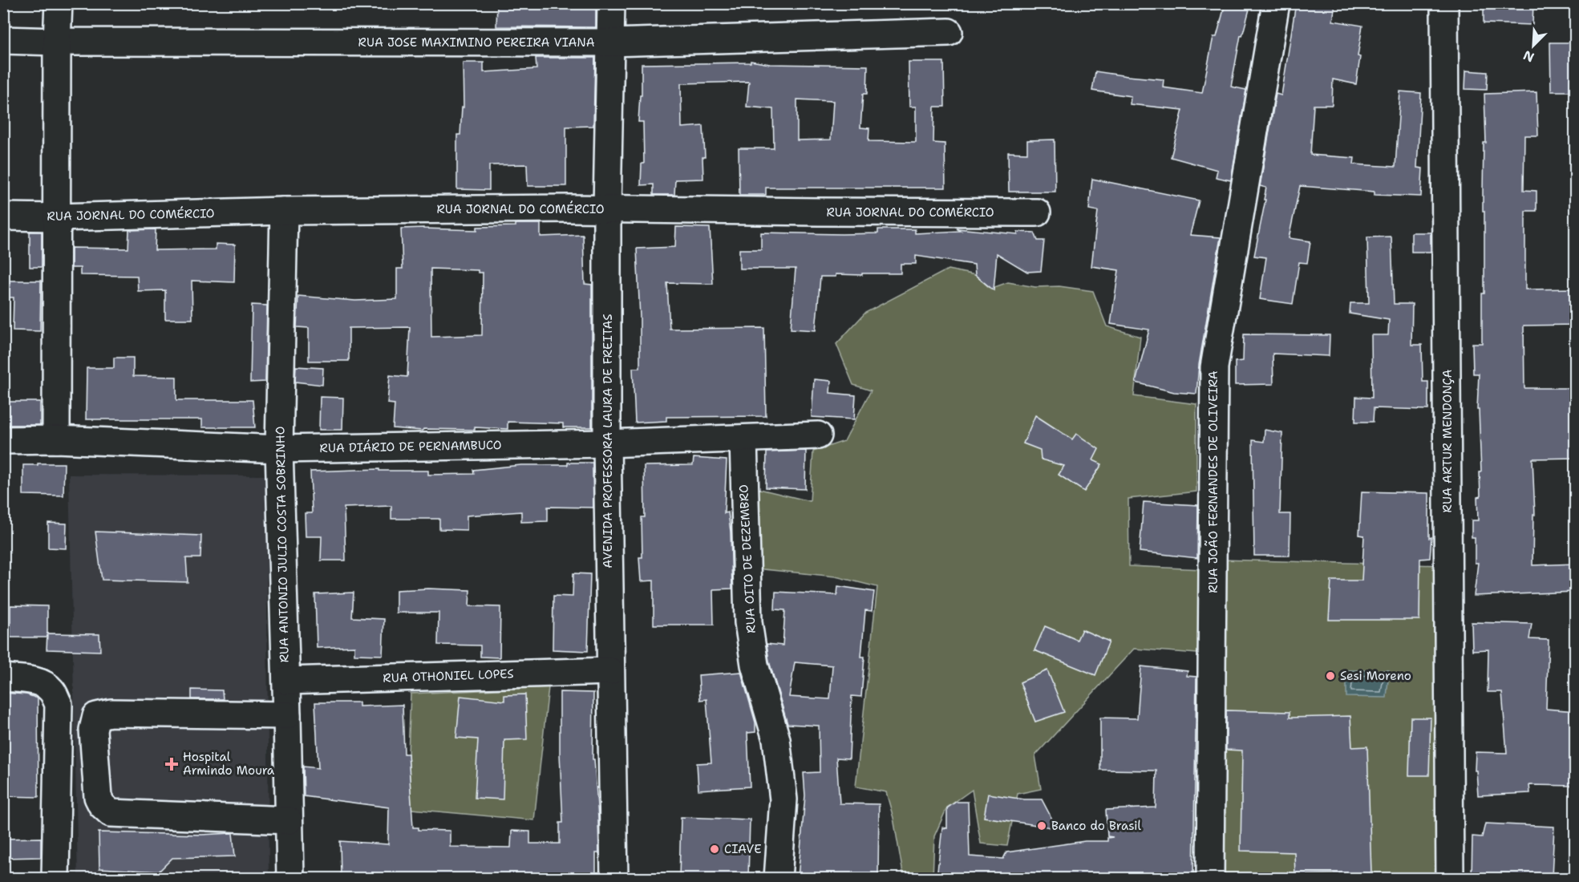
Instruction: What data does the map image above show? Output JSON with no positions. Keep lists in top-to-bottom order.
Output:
{
  "streets": {
    "street": [
      "RUA JOSE MAXIMINO PEREIRA VIANA",
      "RUA JORNAL DO COMÉRCIO",
      "AVENIDA PROFESSORA LAURA DE FREITAS",
      "RUA ARTUR MENDONÇA",
      "RUA DIÁRIO DE PERNAMBUCO",
      "RUA JOÃO FERNANDES DE OLIVEIRA",
      "RUA ANTONIO JULIO COSTA SOBRINHO",
      "RUA OITO DE DEZEMBRO",
      "RUA OTHONIEL LOPES"
    ]
  },
  "crossings": [
    ["RUA JOSE MAXIMINO PEREIRA VIANA", "AVENIDA PROFESSORA LAURA DE FREITAS"],
    ["RUA JORNAL DO COMÉRCIO", "AVENIDA PROFESSORA LAURA DE FREITAS"],
    ["RUA JORNAL DO COMÉRCIO", "RUA ANTONIO JULIO COSTA SOBRINHO"],
    ["AVENIDA PROFESSORA LAURA DE FREITAS", "RUA DIÁRIO DE PERNAMBUCO"],
    ["AVENIDA PROFESSORA LAURA DE FREITAS", "RUA OTHONIEL LOPES"],
    ["RUA DIÁRIO DE PERNAMBUCO", "RUA ANTONIO JULIO COSTA SOBRINHO"],
    ["RUA DIÁRIO DE PERNAMBUCO", "RUA OITO DE DEZEMBRO"],
    ["RUA ANTONIO JULIO COSTA SOBRINHO", "RUA OTHONIEL LOPES"]
  ],
  "places": {
    "other": ["Sesi Moreno", "Banco do Brasil", "CIAVE"],
    "health": ["Hospital Armindo Moura"]
  },
  "north": "bottom left"
}
